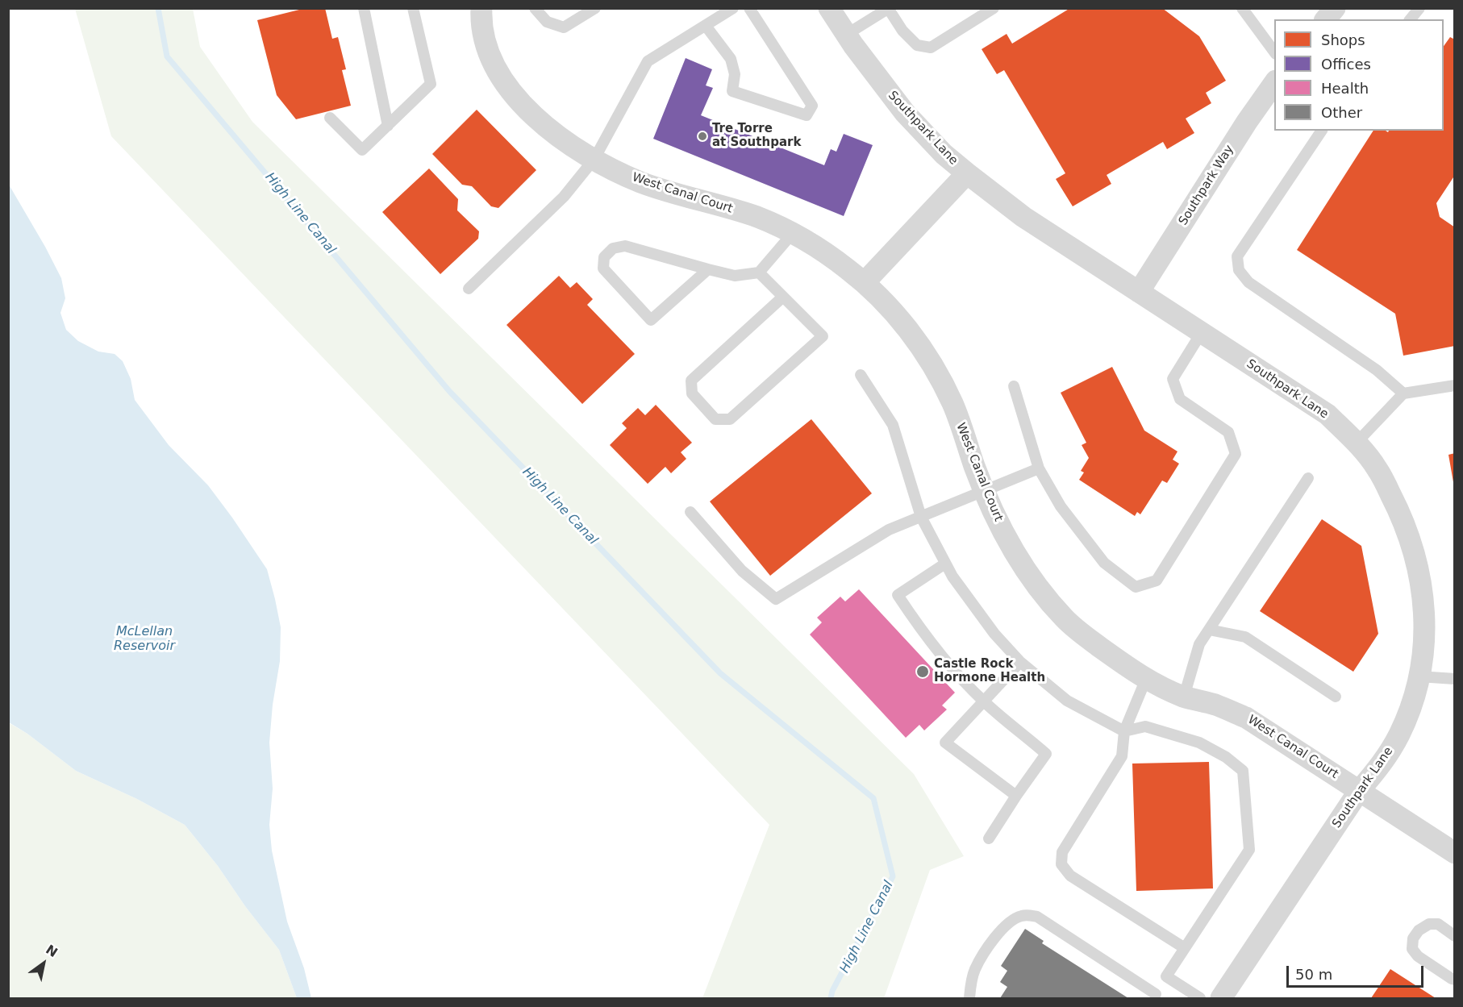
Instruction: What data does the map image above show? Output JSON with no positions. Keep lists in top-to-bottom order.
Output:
{
  "streets": {
    "street": ["Southpark Lane", "Southpark Way", "West Canal Court"]
  },
  "crossings": [
    ["Southpark Lane", "Southpark Way"],
    ["Southpark Lane", "West Canal Court"]
  ],
  "water": ["High Line Canal", "McLellan Reservoir"],
  "places": ["Tre Torre at Southpark", "Castle Rock Hormone Health"],
  "legend": [
    "Shops",
    "Offices",
    "Health",
    "Other"
  ],
  "scale_bar": "50 m",
  "north": "top right"
}
